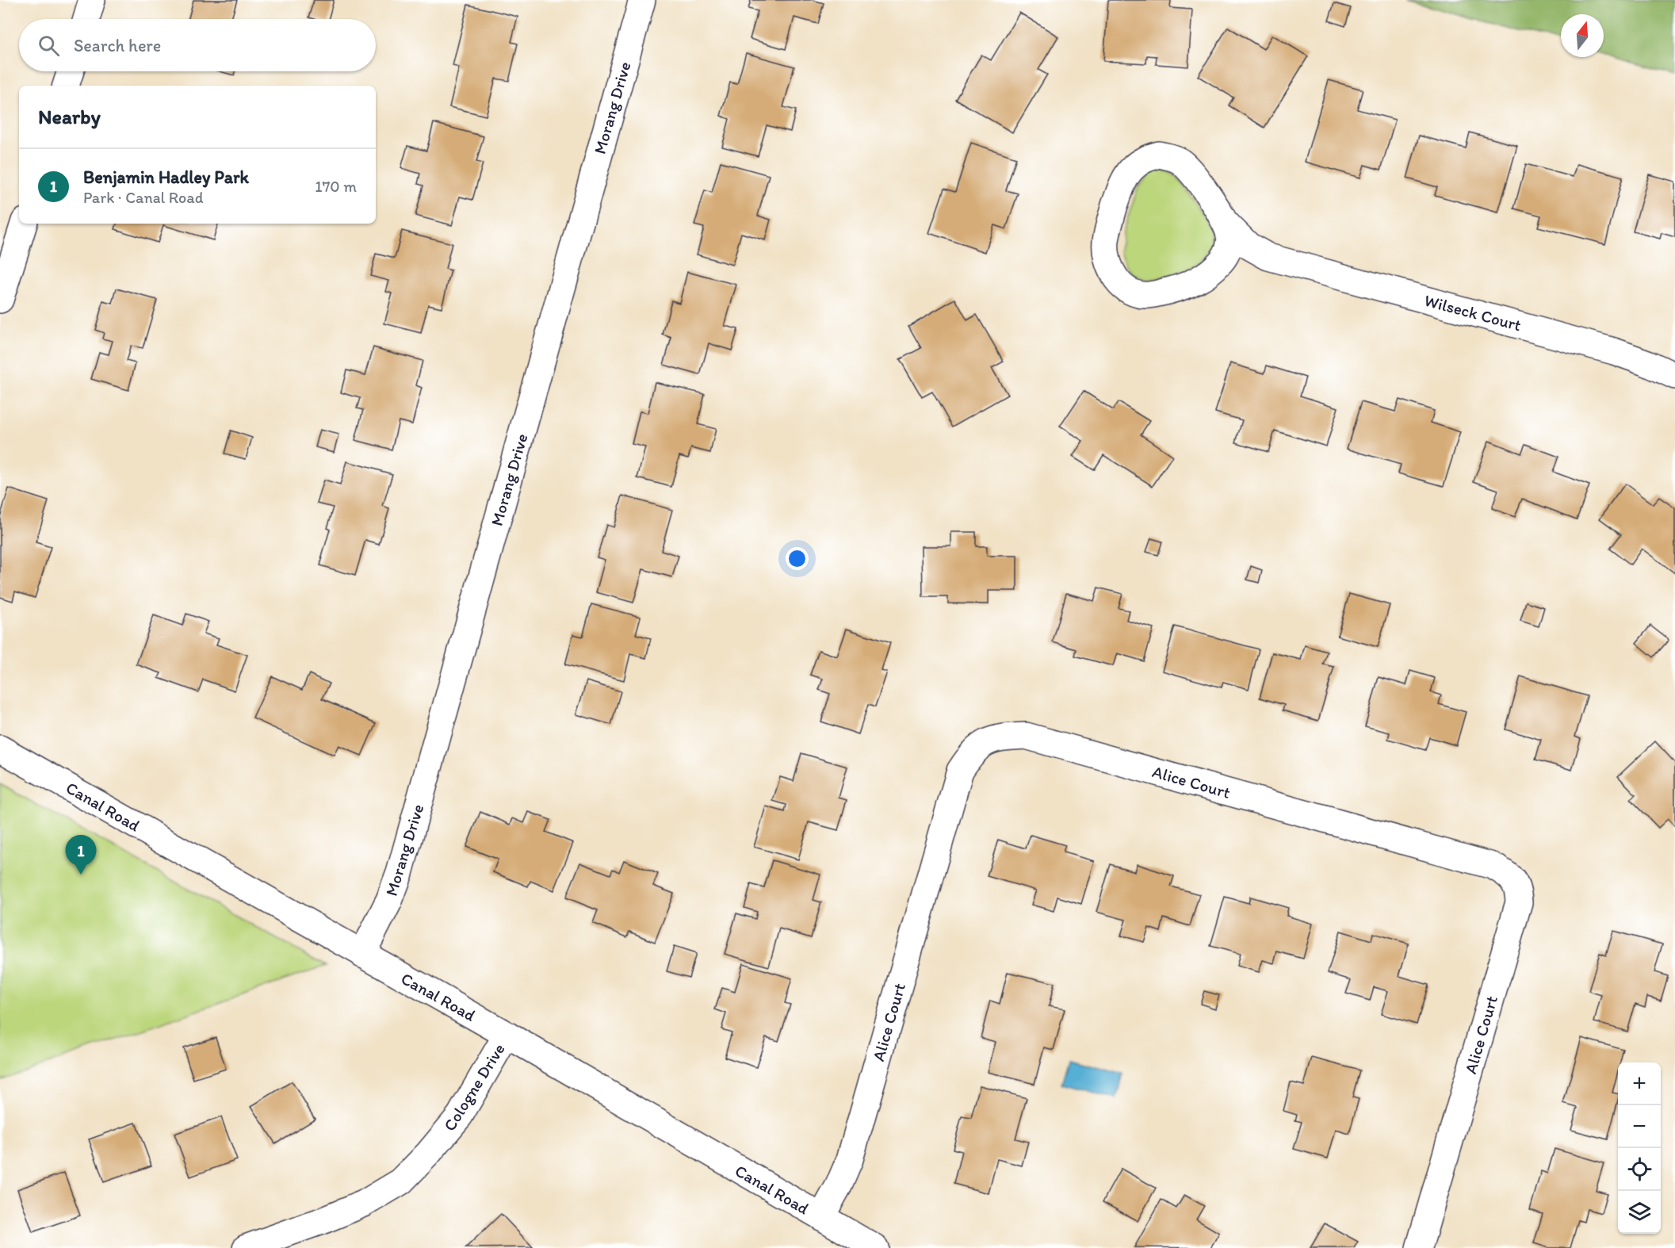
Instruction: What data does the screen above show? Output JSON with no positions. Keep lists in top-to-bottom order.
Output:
{
  "streets": {
    "street": [
      "Morang Drive",
      "Wilseck Court",
      "Alice Court",
      "Canal Road",
      "Cologne Drive"
    ]
  },
  "crossings": [
    ["Morang Drive", "Canal Road"],
    ["Alice Court", "Canal Road"],
    ["Canal Road", "Cologne Drive"]
  ],
  "north": "top",
  "page": {
    "search": "Search here",
    "heading": "Nearby",
    "list": [
      {
        "mark": "1",
        "name": "Benjamin Hadley Park",
        "note": "Park · Canal Road",
        "value": "170 m"
      }
    ],
    "pins": "1",
    "map_buttons": ["+", "−"]
  }
}
